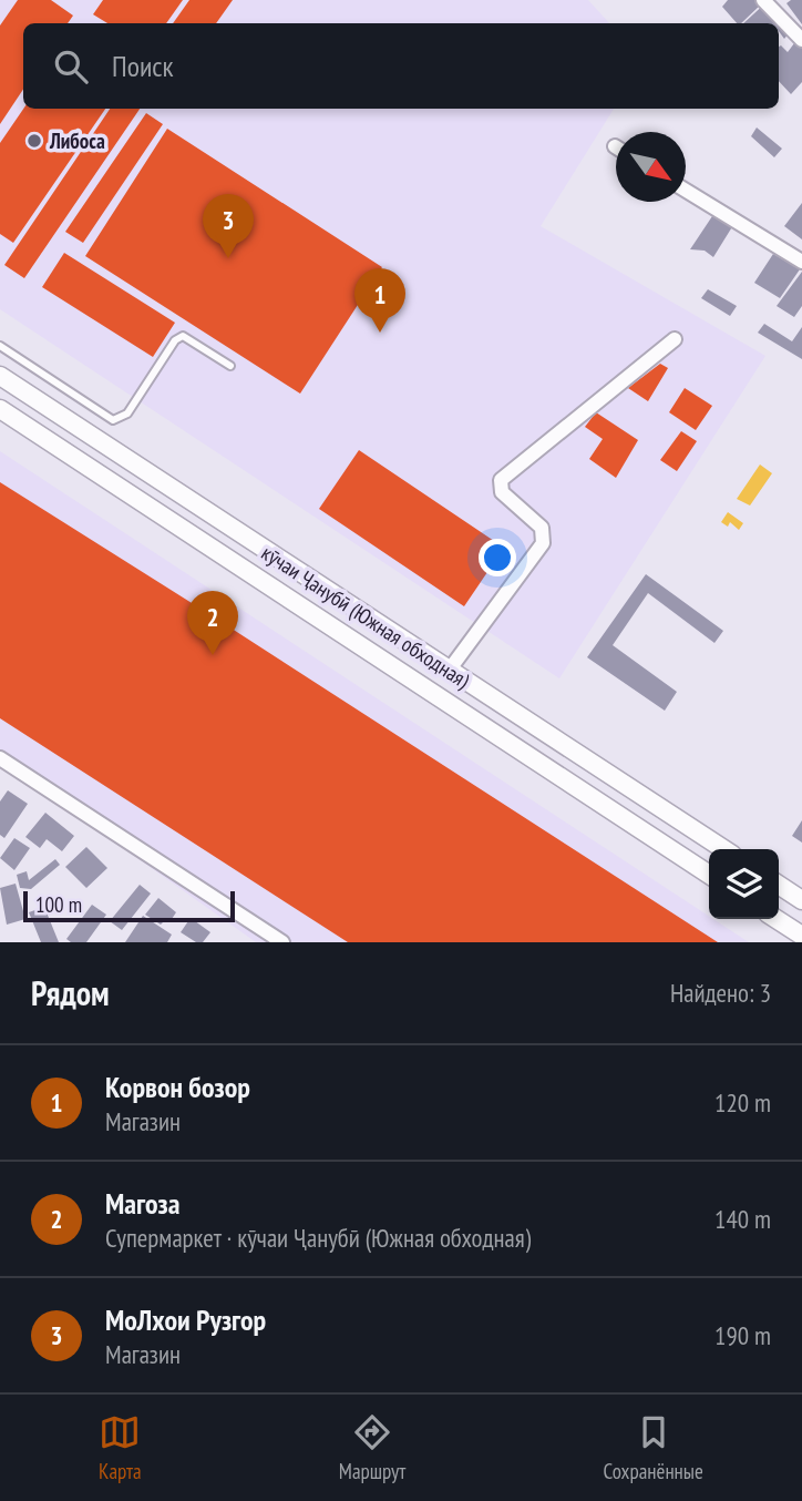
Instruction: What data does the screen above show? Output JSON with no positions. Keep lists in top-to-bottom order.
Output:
{
  "streets": {
    "main road": ["кӯчаи Ҷанубӣ (Южная обходная)"]
  },
  "places": ["Либоса"],
  "scale_bar": "100 m",
  "north": "bottom right",
  "page": {
    "search": "Поиск",
    "pins": ["3", "1", "2"],
    "scale": "100 m",
    "heading": ["Рядом", "Найдено: 3"],
    "list": [
      {
        "mark": "1",
        "name": "Корвон бозор",
        "note": "Магазин",
        "value": "120 m"
      },
      {
        "mark": "2",
        "name": "Магоза",
        "note": "Супермаркет · кӯчаи Ҷанубӣ (Южная обходная)",
        "value": "140 m"
      },
      {
        "mark": "3",
        "name": "МоЛхои Рузгор",
        "note": "Магазин",
        "value": "190 m"
      }
    ],
    "nav": ["Карта", "Маршрут", "Сохранённые"]
  }
}
